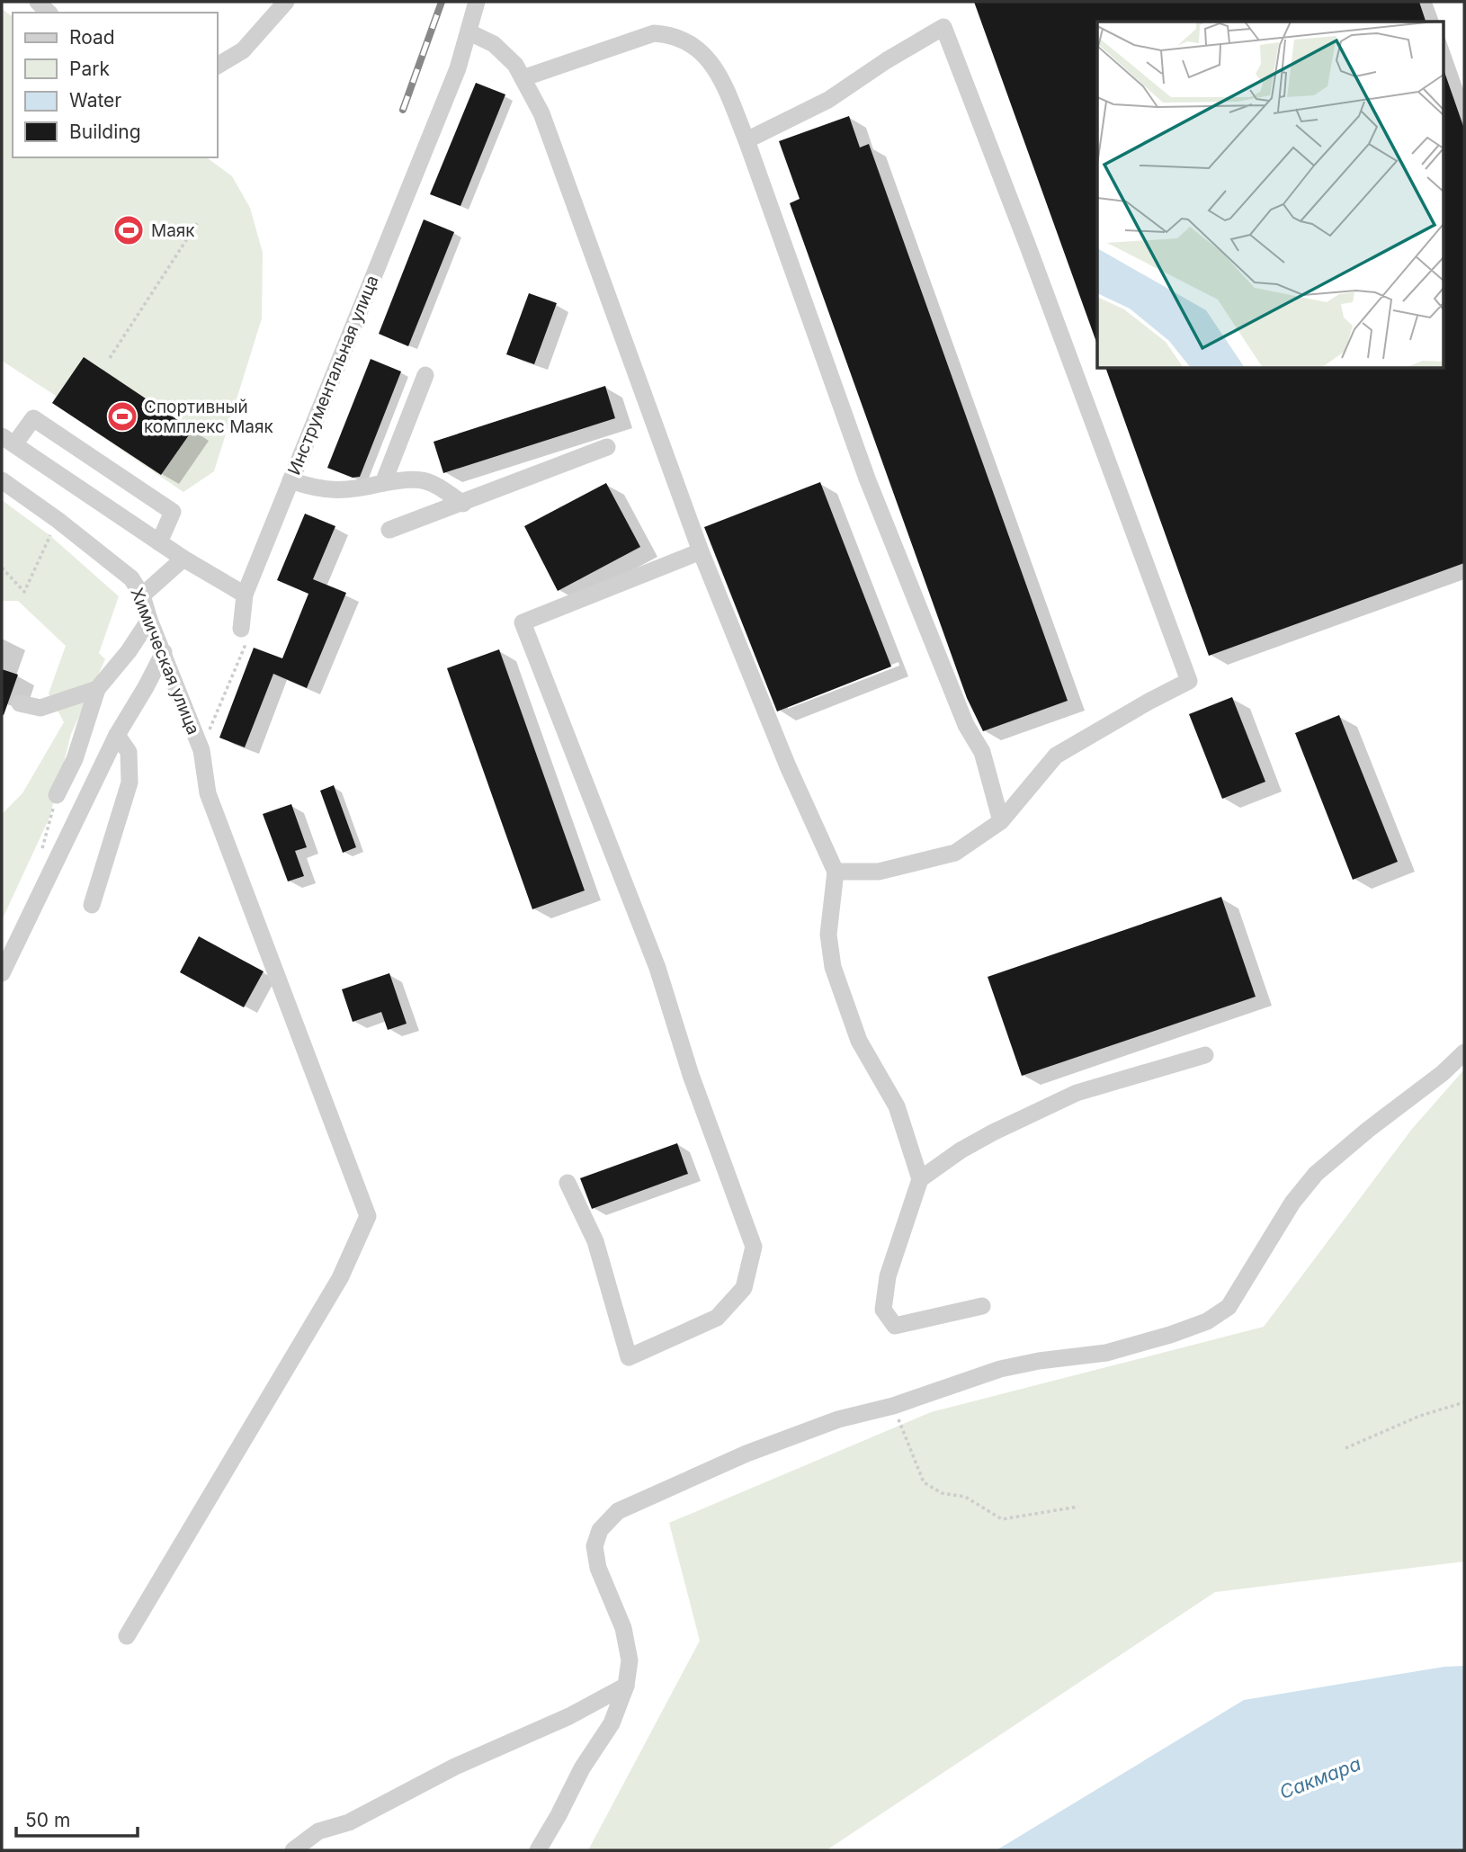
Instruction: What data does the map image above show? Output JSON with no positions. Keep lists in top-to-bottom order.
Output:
{
  "streets": {
    "street": ["Инструментальная улица", "Химическая улица"]
  },
  "water": ["Сакмара"],
  "places": {
    "sports": ["Маяк", "Спортивный комплекс Маяк"]
  },
  "legend": [
    "Road",
    "Park",
    "Water",
    "Building"
  ],
  "scale_bar": "50 m"
}
